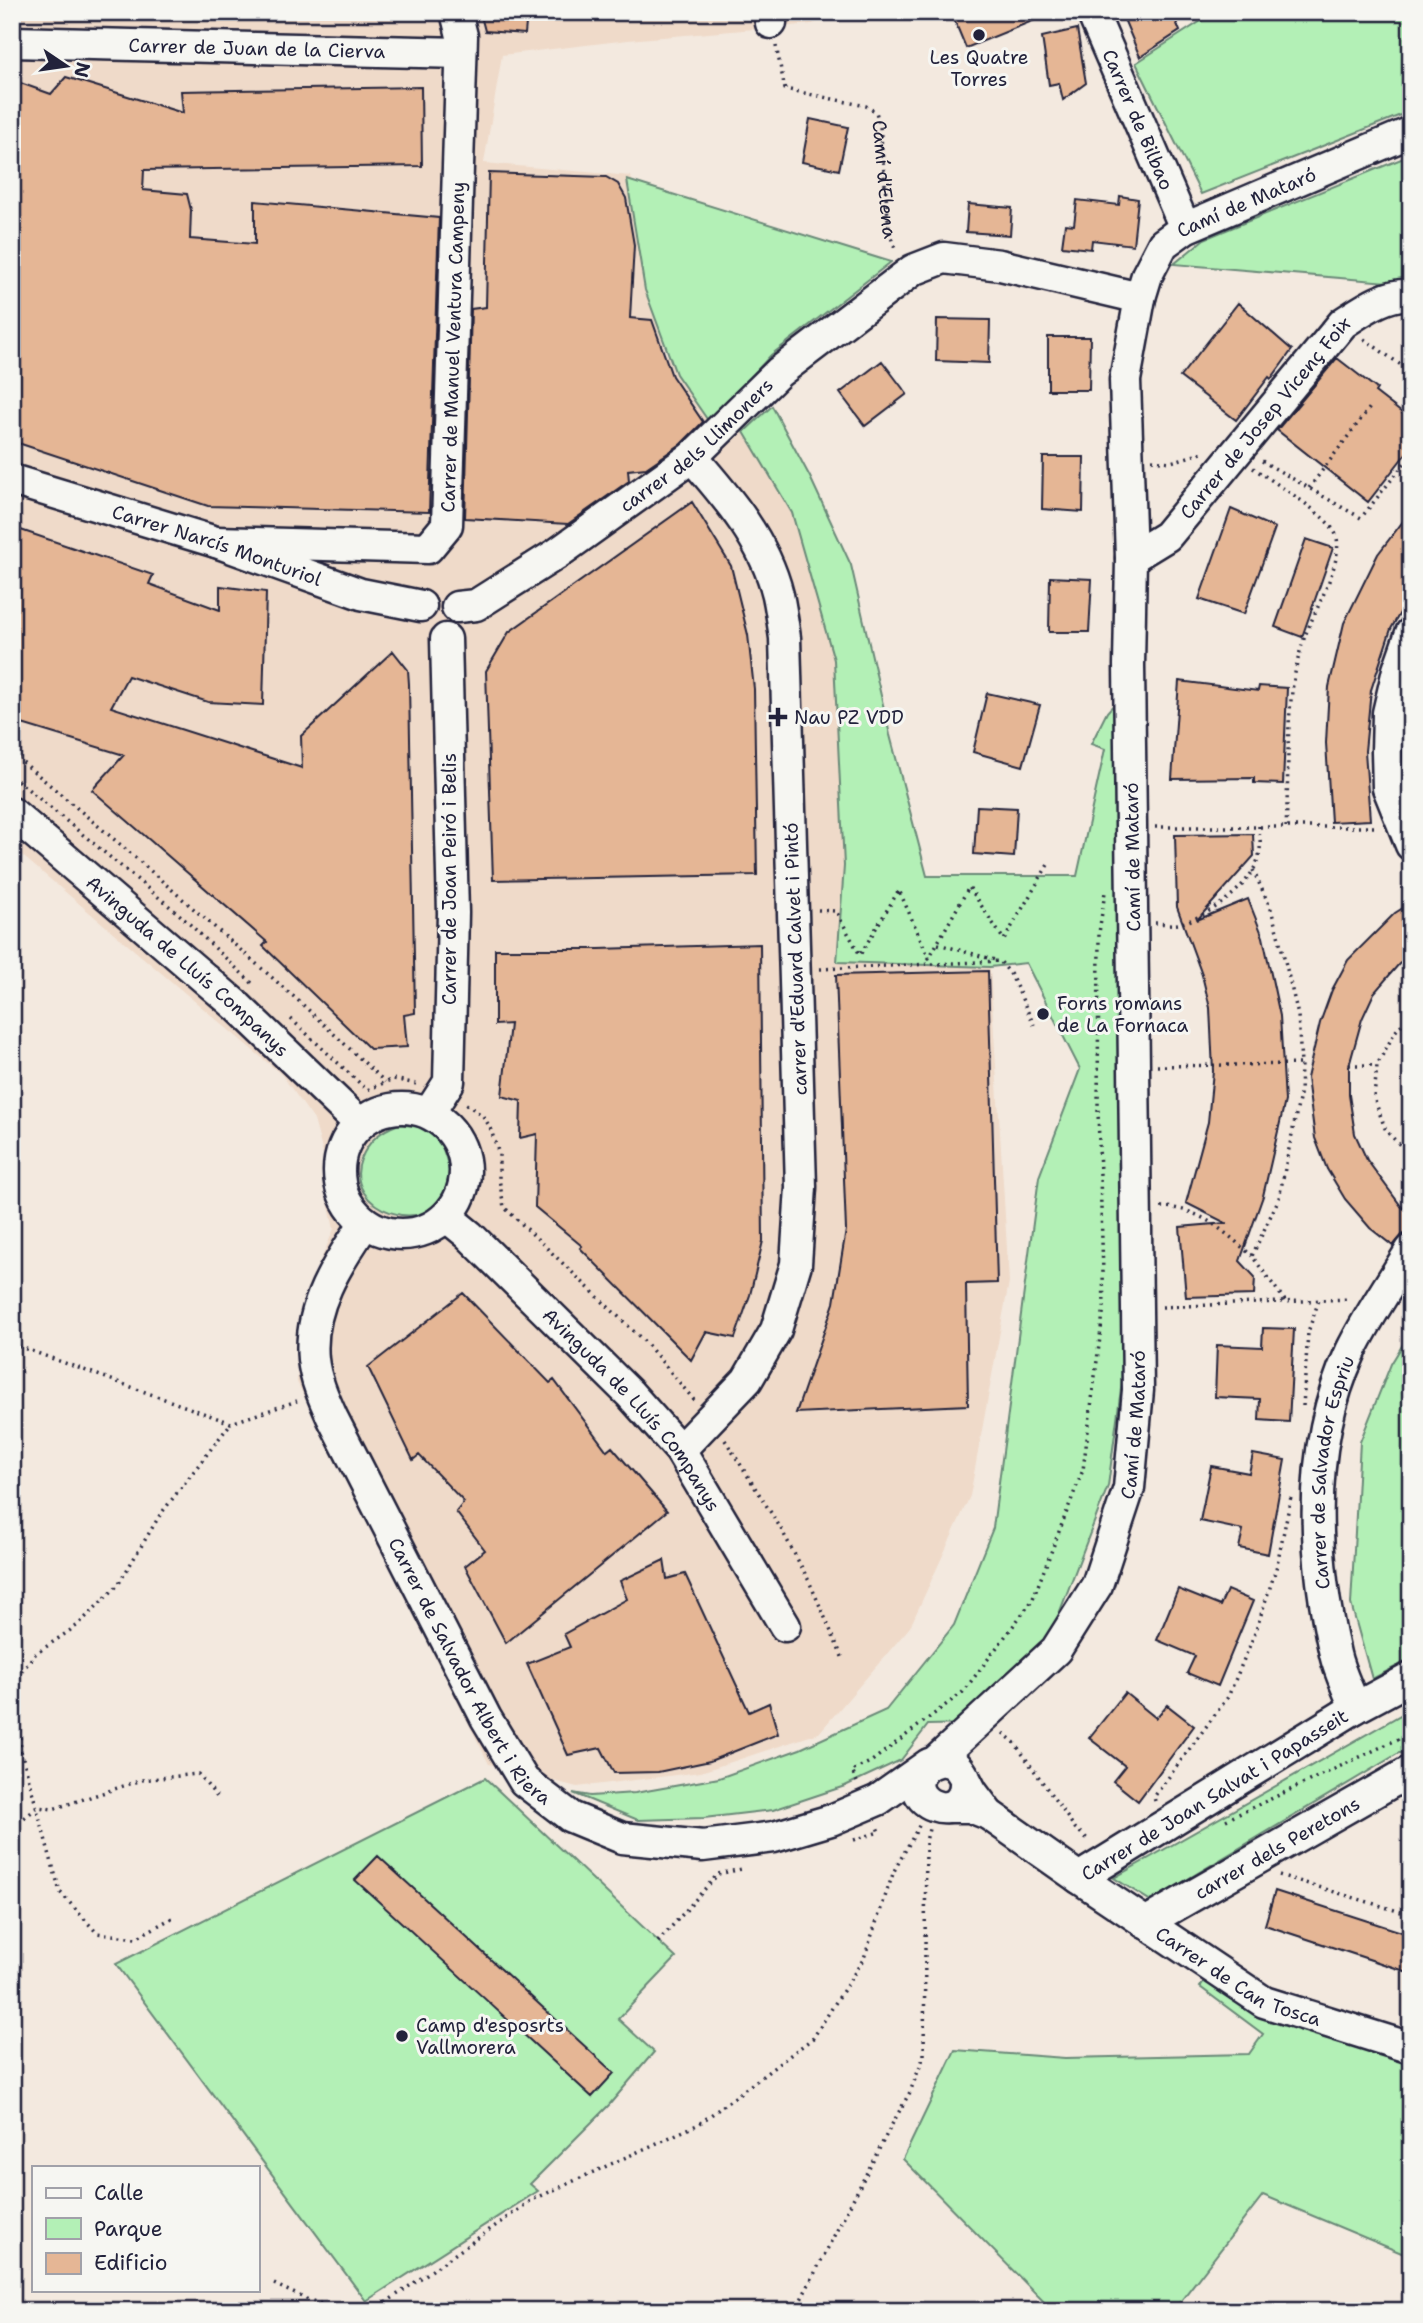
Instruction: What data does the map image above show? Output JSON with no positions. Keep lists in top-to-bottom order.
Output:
{
  "streets": {
    "street": [
      "Carrer de Juan de la Cierva",
      "Carrer de Bilbao",
      "Camí de Mataró",
      "Carrer de Manuel Ventura Campeny",
      "Carrer de Josep Vicenç Foix",
      "carrer dels Llimoners",
      "Carrer Narcís Monturiol",
      "Carrer de Joan Peiró i Belis",
      "carrer d'Eduard Calvet i Pintó",
      "Avinguda de Lluís Companys",
      "Carrer de Salvador Espriu",
      "Carrer de Salvador Albert i Riera",
      "Carrer de Joan Salvat i Papasseit",
      "carrer dels Peretons",
      "Carrer de Can Tosca"
    ],
    "path": ["Camí d'Elena"]
  },
  "crossings": [
    ["Carrer de Juan de la Cierva", "Carrer de Manuel Ventura Campeny"],
    ["Carrer de Bilbao", "Camí de Mataró"],
    ["Camí d'Elena", "carrer dels Llimoners"],
    ["Camí de Mataró", "Carrer de Josep Vicenç Foix"],
    ["Camí de Mataró", "Carrer de Salvador Albert i Riera"],
    ["Camí de Mataró", "Carrer de Joan Salvat i Papasseit"],
    ["Carrer de Manuel Ventura Campeny", "Carrer Narcís Monturiol"],
    ["carrer dels Llimoners", "Carrer Narcís Monturiol"],
    ["carrer dels Llimoners", "Carrer de Joan Peiró i Belis"],
    ["carrer dels Llimoners", "carrer d'Eduard Calvet i Pintó"],
    ["Carrer Narcís Monturiol", "Carrer de Joan Peiró i Belis"],
    ["Carrer de Joan Peiró i Belis", "Avinguda de Lluís Companys"],
    ["Carrer de Joan Peiró i Belis", "Carrer de Salvador Albert i Riera"],
    ["carrer d'Eduard Calvet i Pintó", "Avinguda de Lluís Companys"],
    ["Avinguda de Lluís Companys", "Carrer de Salvador Albert i Riera"],
    ["Carrer de Salvador Espriu", "Carrer de Joan Salvat i Papasseit"],
    ["Carrer de Salvador Albert i Riera", "Carrer de Joan Salvat i Papasseit"],
    ["Carrer de Joan Salvat i Papasseit", "Carrer de Can Tosca"],
    ["carrer dels Peretons", "Carrer de Can Tosca"]
  ],
  "places": {
    "other": ["Les Quatre Torres", "Forns romans de La Fornaca", "Camp d'esposrts Vallmorera"],
    "health": ["Nau PZ VDD"]
  },
  "legend": ["Calle", "Parque", "Edificio"],
  "north": "right"
}
